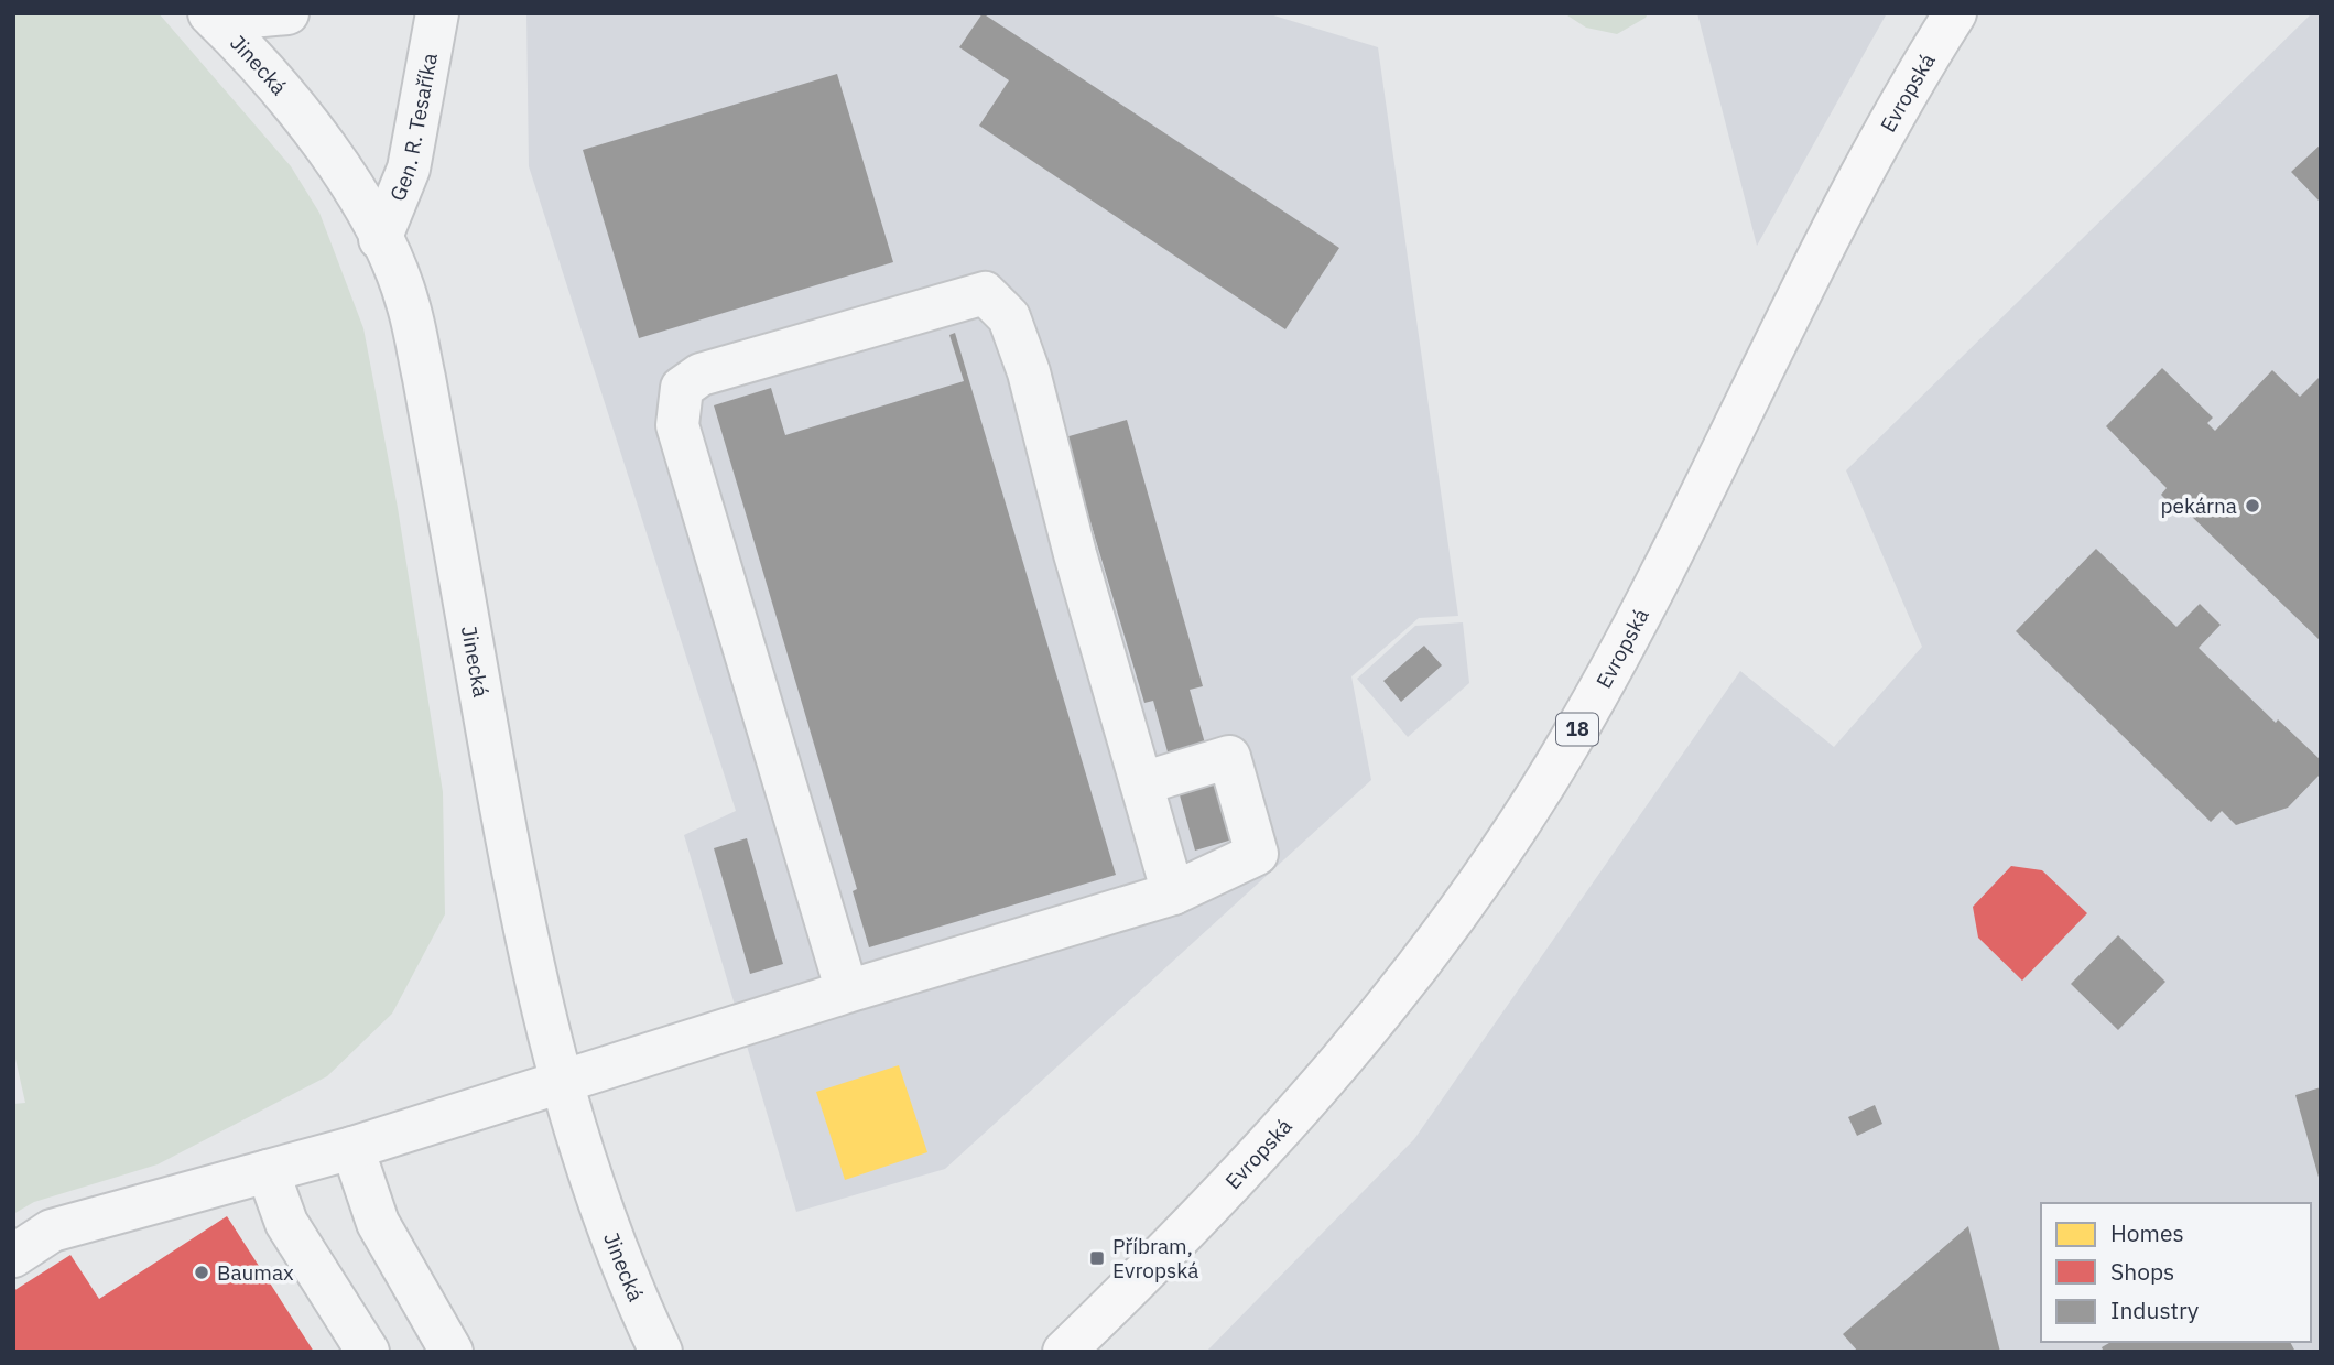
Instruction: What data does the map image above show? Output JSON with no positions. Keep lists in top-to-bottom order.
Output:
{
  "streets": {
    "main road": ["Evropská", "18"],
    "street": ["Jinecká", "Gen. R. Tesaříka"]
  },
  "crossings": [
    ["Jinecká", "Gen. R. Tesaříka"]
  ],
  "places": {
    "other": ["pekárna", "Baumax"],
    "transit": ["Příbram, Evropská"]
  },
  "legend": ["Homes", "Shops", "Industry"]
}
